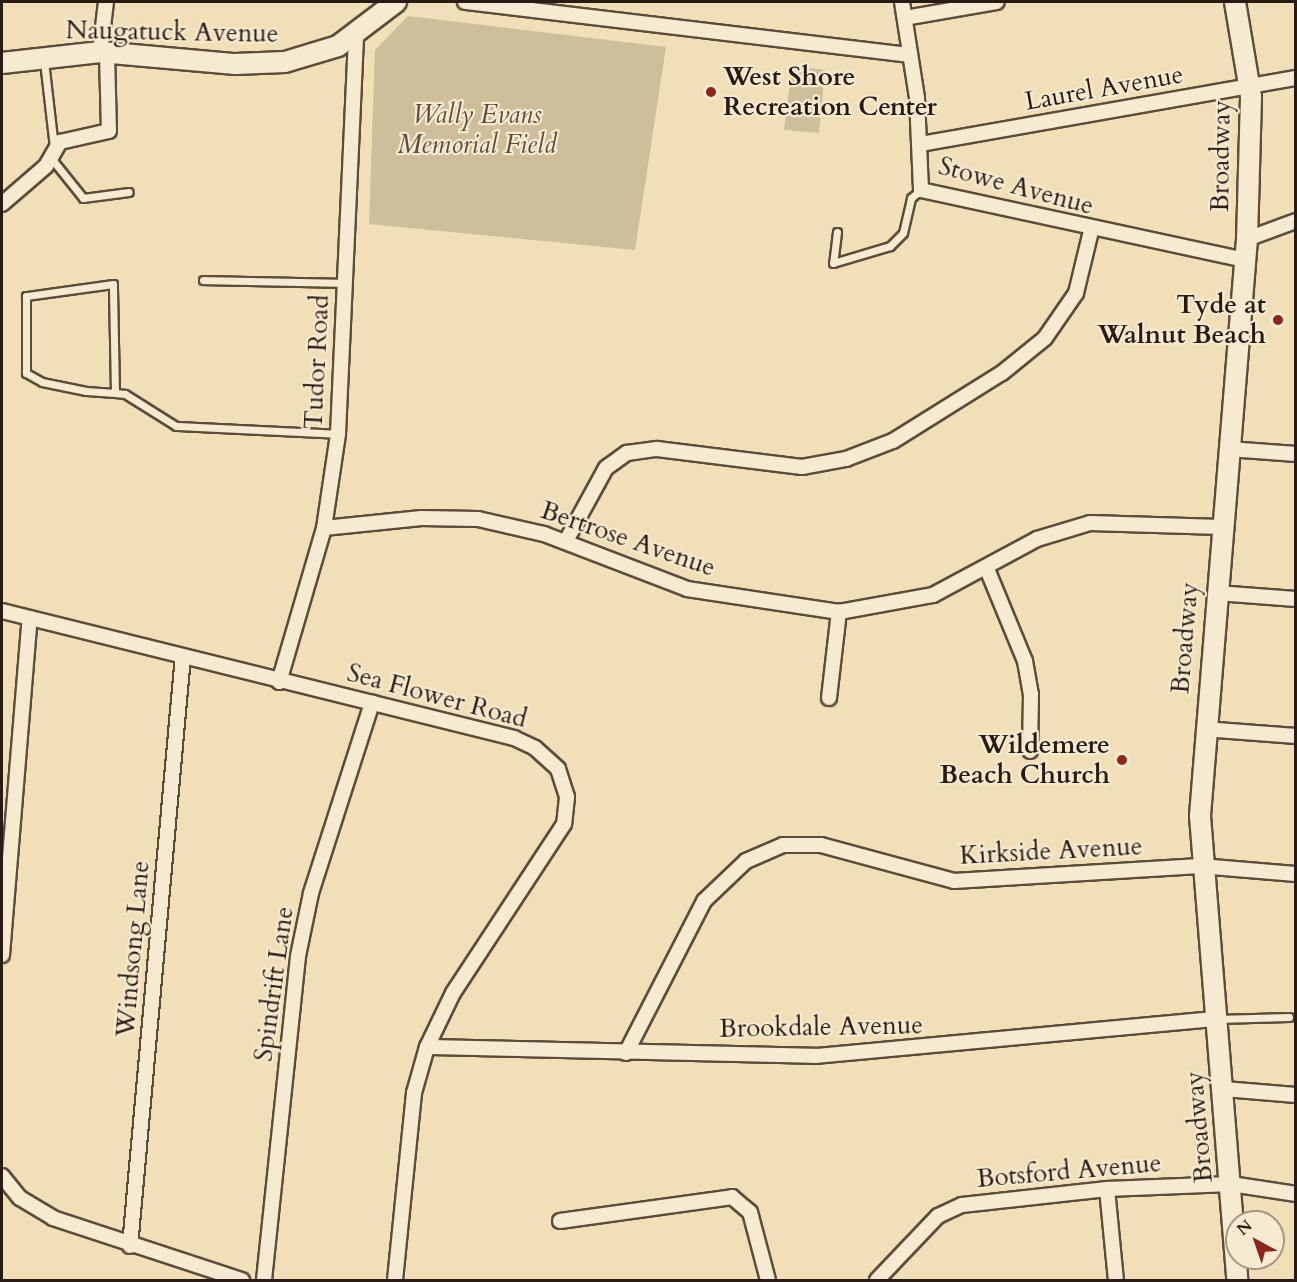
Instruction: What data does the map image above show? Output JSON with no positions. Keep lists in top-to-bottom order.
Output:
{
  "streets": {
    "street": [
      "Naugatuck Avenue",
      "Laurel Avenue",
      "Broadway",
      "Stowe Avenue",
      "Tudor Road",
      "Bertrose Avenue",
      "Sea Flower Road",
      "Kirkside Avenue",
      "Windsong Lane",
      "Spindrift Lane",
      "Brookdale Avenue",
      "Botsford Avenue"
    ]
  },
  "crossings": [
    ["Naugatuck Avenue", "Tudor Road"],
    ["Laurel Avenue", "Broadway"],
    ["Laurel Avenue", "Stowe Avenue"],
    ["Broadway", "Stowe Avenue"],
    ["Broadway", "Bertrose Avenue"],
    ["Broadway", "Kirkside Avenue"],
    ["Broadway", "Brookdale Avenue"],
    ["Broadway", "Botsford Avenue"],
    ["Tudor Road", "Bertrose Avenue"],
    ["Tudor Road", "Sea Flower Road"],
    ["Sea Flower Road", "Windsong Lane"],
    ["Sea Flower Road", "Spindrift Lane"],
    ["Sea Flower Road", "Brookdale Avenue"],
    ["Kirkside Avenue", "Brookdale Avenue"]
  ],
  "parks": ["Wally Evans Memorial Field"],
  "places": ["West Shore Recreation Center", "Tyde at Walnut Beach", "Wildemere Beach Church"],
  "north": "top left"
}
